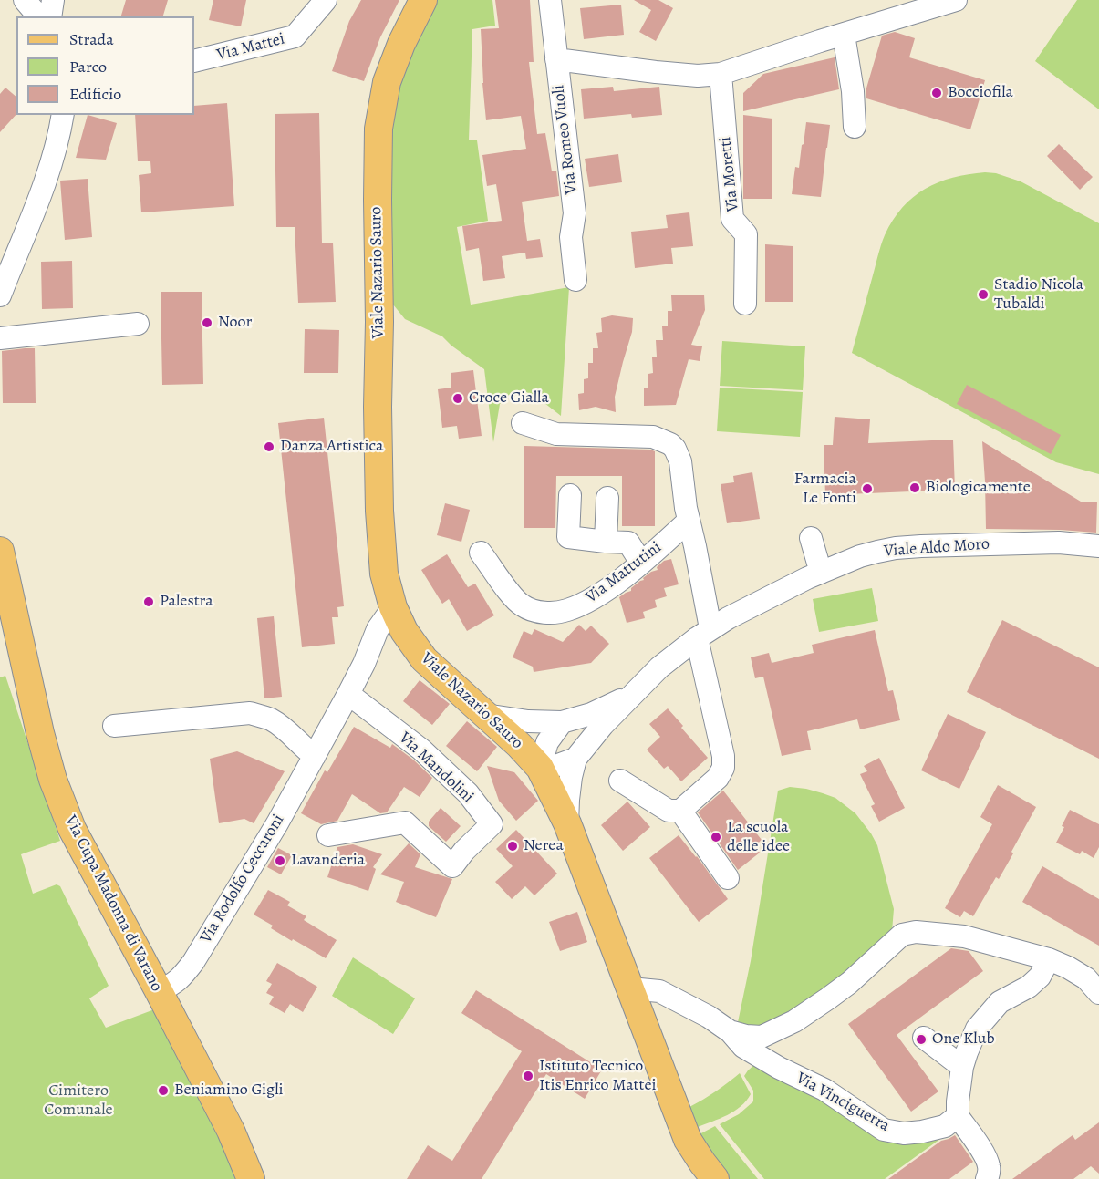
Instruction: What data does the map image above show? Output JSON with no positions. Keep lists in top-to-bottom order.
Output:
{
  "streets": {
    "main road": ["Viale Nazario Sauro", "Via Cupa Madonna di Varano"],
    "street": [
      "Via Mattei",
      "Via Romeo Vuoli",
      "Via Moretti",
      "Viale Aldo Moro",
      "Via Mattutini",
      "Via Mandolini",
      "Via Rodolfo Ceccaroni",
      "Via Vinciguerra"
    ]
  },
  "crossings": [
    ["Viale Nazario Sauro", "Viale Aldo Moro"],
    ["Viale Nazario Sauro", "Via Rodolfo Ceccaroni"],
    ["Via Mandolini", "Via Rodolfo Ceccaroni"],
    ["Via Rodolfo Ceccaroni", "Via Cupa Madonna di Varano"]
  ],
  "parks": ["Cimitero Comunale"],
  "places": [
    "Bocciofila",
    "Stadio Nicola Tubaldi",
    "Noor",
    "Croce Gialla",
    "Danza Artistica",
    "Biologicamente",
    "Farmacia Le Fonti",
    "Palestra",
    "La scuola delle idee",
    "Nerea",
    "Lavanderia",
    "One Klub",
    "Istituto Tecnico Itis Enrico Mattei",
    "Beniamino Gigli"
  ],
  "legend": ["Strada", "Parco", "Edificio"]
}
